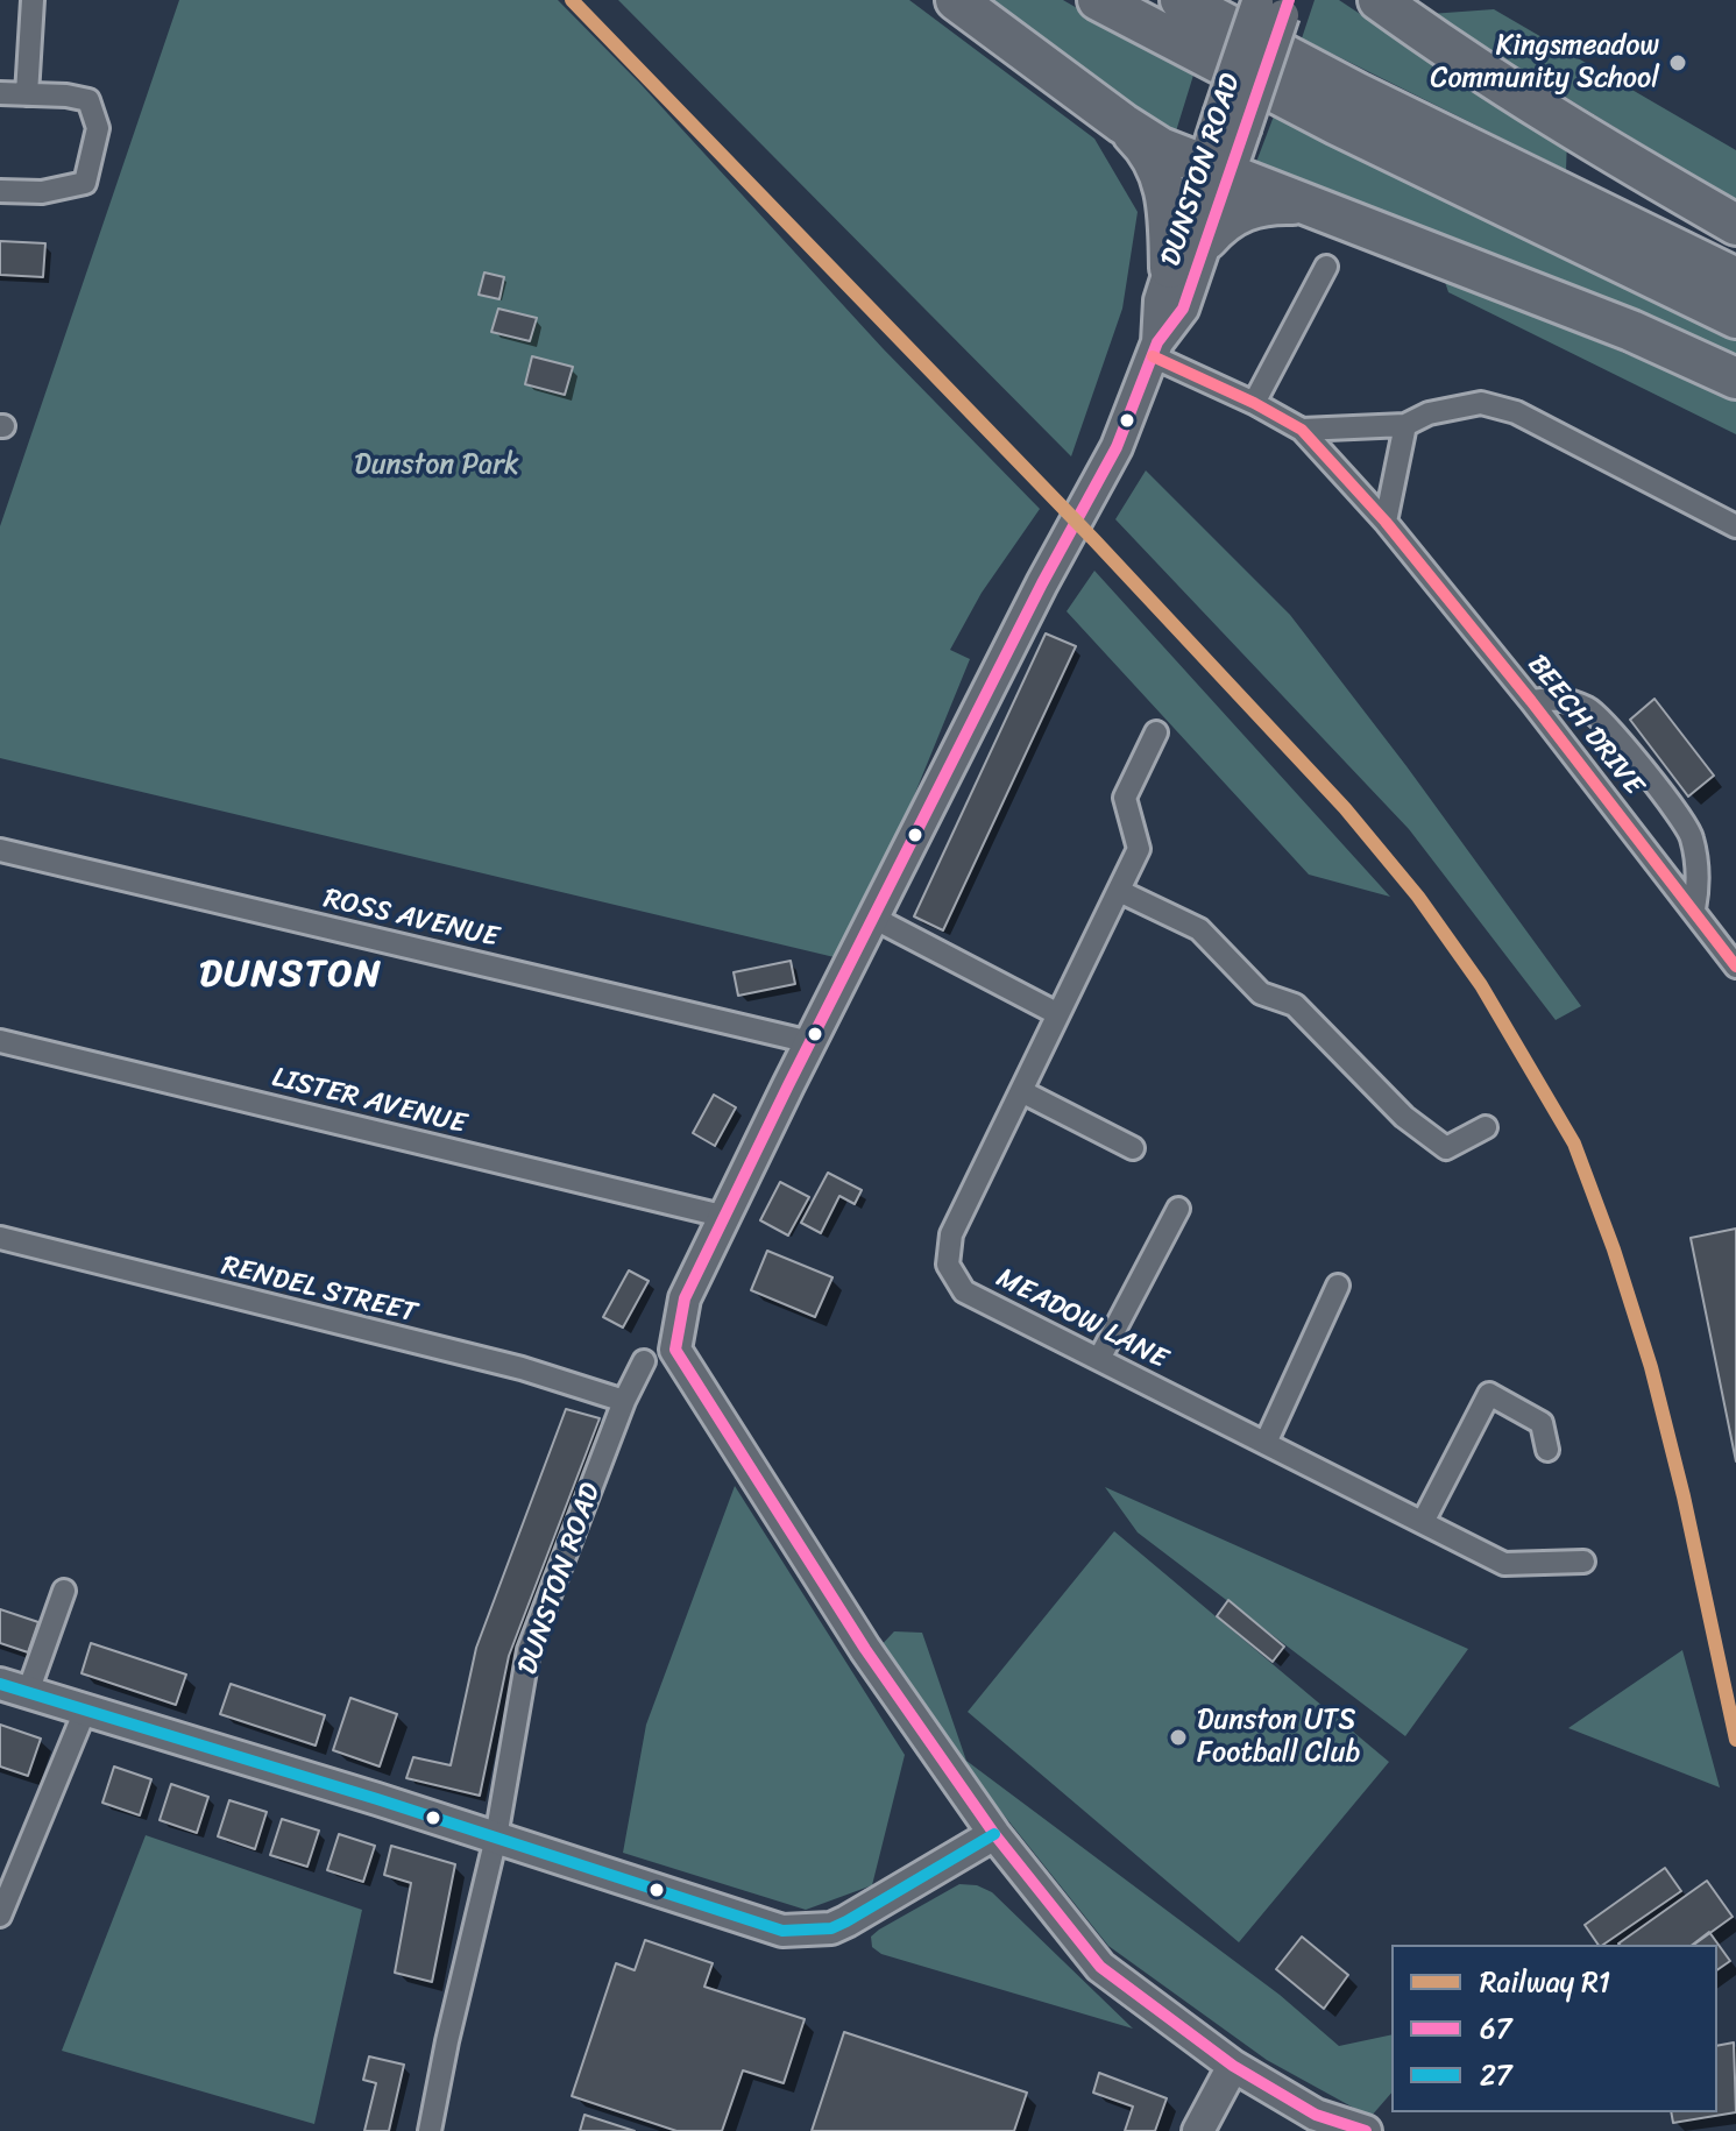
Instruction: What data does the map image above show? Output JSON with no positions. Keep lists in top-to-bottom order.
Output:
{
  "streets": {
    "street": [
      "DUNSTON ROAD",
      "BEECH DRIVE",
      "ROSS AVENUE",
      "LISTER AVENUE",
      "RENDEL STREET",
      "MEADOW LANE"
    ]
  },
  "crossings": [
    ["DUNSTON ROAD", "BEECH DRIVE"],
    ["DUNSTON ROAD", "ROSS AVENUE"],
    ["DUNSTON ROAD", "LISTER AVENUE"],
    ["DUNSTON ROAD", "RENDEL STREET"]
  ],
  "districts": ["DUNSTON"],
  "parks": ["Dunston Park"],
  "places": ["Kingsmeadow Community School", "Dunston UTS Football Club"],
  "lines": ["rail line R1", "transit line 67", "transit line 27"],
  "legend": ["Railway R1", "67", "27"]
}
